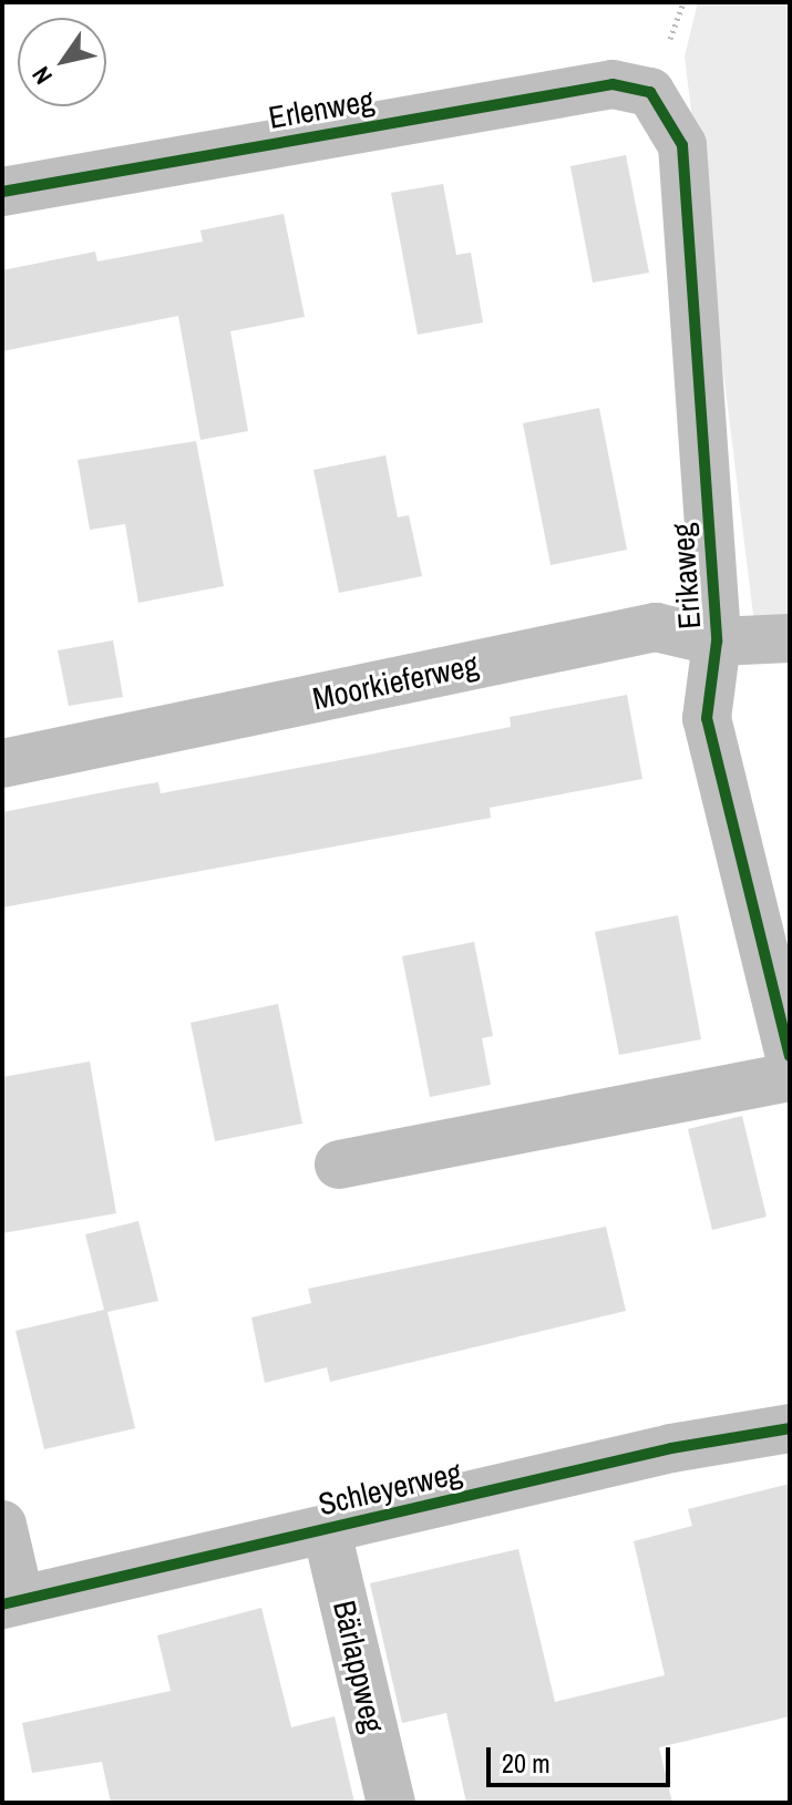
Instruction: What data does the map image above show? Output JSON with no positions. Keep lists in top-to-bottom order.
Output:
{
  "streets": {
    "street": [
      "Erlenweg",
      "Erikaweg",
      "Moorkieferweg",
      "Schleyerweg",
      "Bärlappweg"
    ]
  },
  "crossings": [
    ["Erlenweg", "Erikaweg"],
    ["Erikaweg", "Moorkieferweg"],
    ["Schleyerweg", "Bärlappweg"]
  ],
  "scale_bar": "20 m",
  "north": "bottom left"
}
